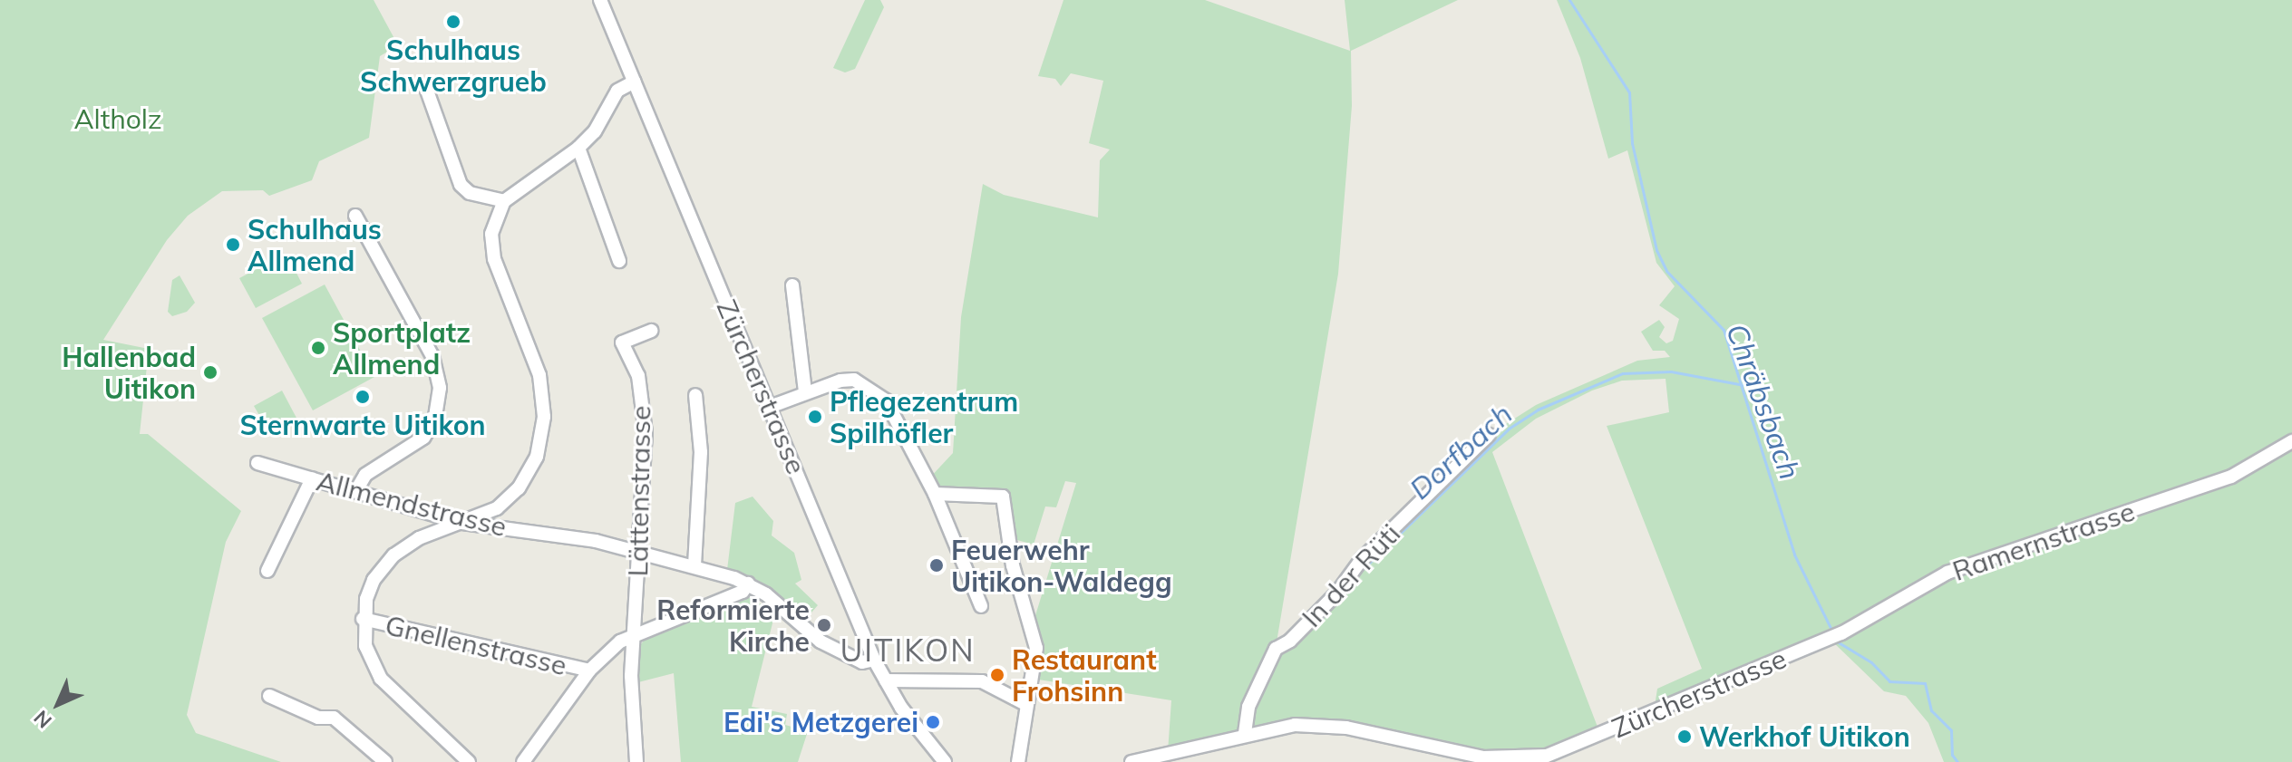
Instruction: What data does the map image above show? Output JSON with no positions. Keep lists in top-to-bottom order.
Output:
{
  "streets": {
    "street": [
      "Zürcherstrasse",
      "Lättenstrasse",
      "Allmendstrasse",
      "Ramernstrasse",
      "In der Rüti",
      "Gnellenstrasse"
    ]
  },
  "crossings": [
    ["Zürcherstrasse", "Allmendstrasse"],
    ["Zürcherstrasse", "Ramernstrasse"],
    ["Zürcherstrasse", "In der Rüti"],
    ["Lättenstrasse", "Allmendstrasse"]
  ],
  "districts": ["UITIKON"],
  "water": ["Chräbsbach", "Dorfbach"],
  "parks": ["Altholz"],
  "places": [
    "Schulhaus Schwerzgrueb",
    "Schulhaus Allmend",
    "Sportplatz Allmend",
    "Hallenbad Uitikon",
    "Sternwarte Uitikon",
    "Pflegezentrum Spilhöfler",
    "Feuerwehr Uitikon-Waldegg",
    "Reformierte Kirche",
    "Restaurant Frohsinn",
    "Edi's Metzgerei",
    "Werkhof Uitikon"
  ],
  "north": "bottom left"
}
